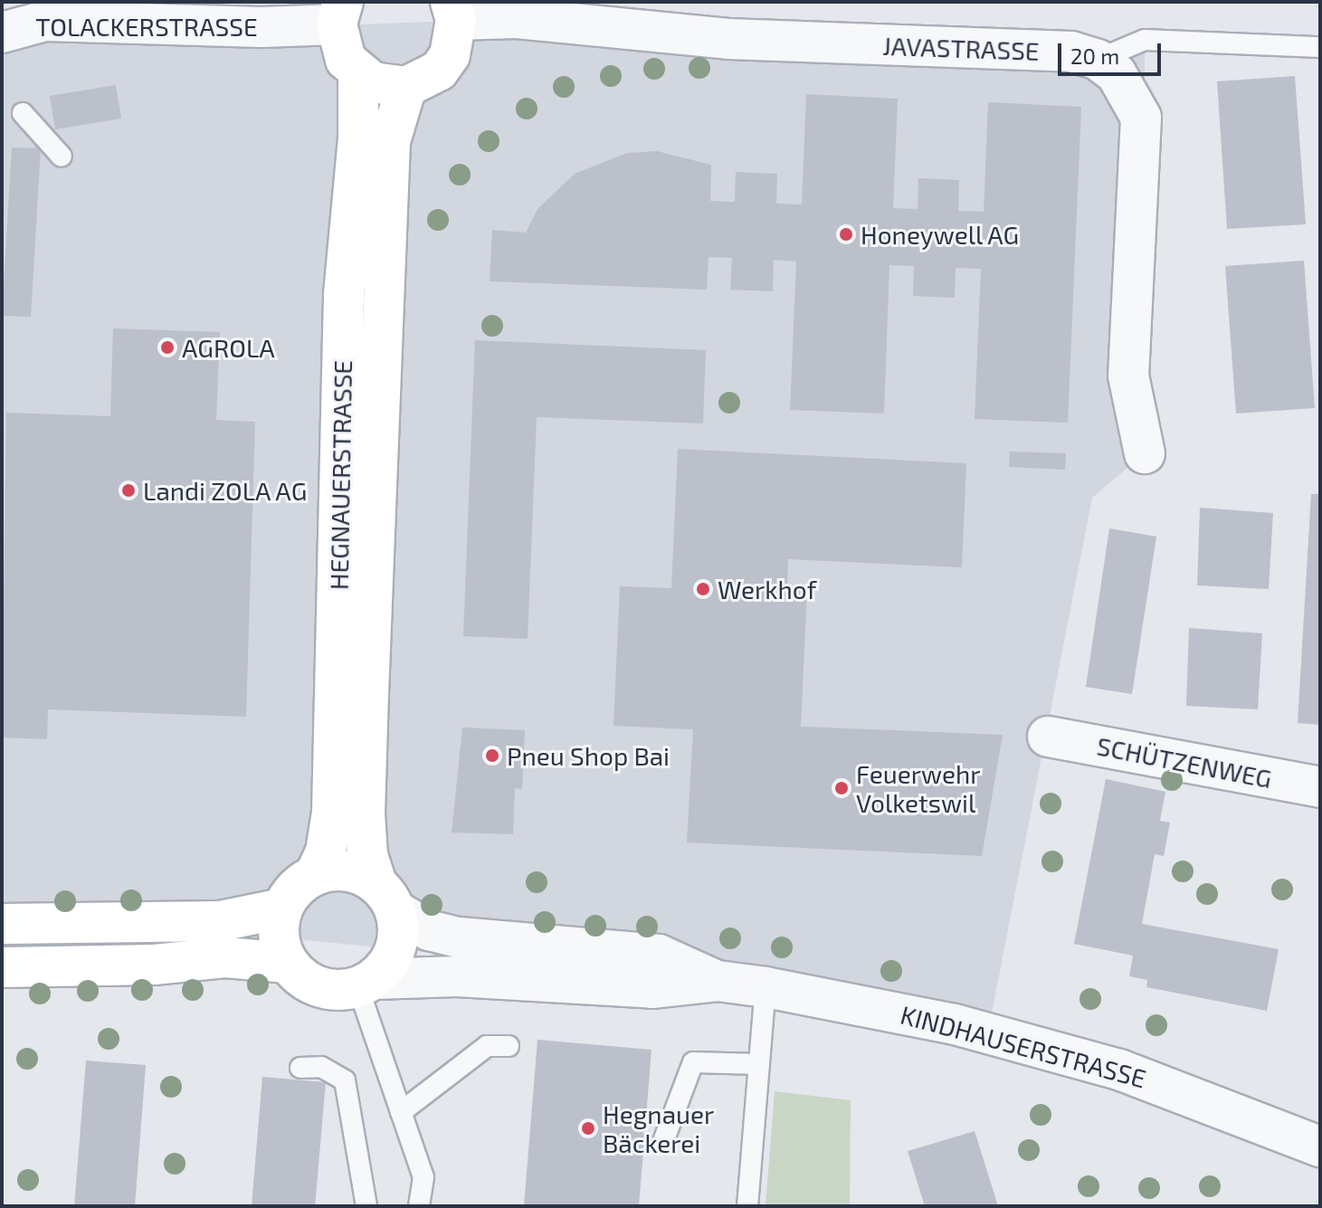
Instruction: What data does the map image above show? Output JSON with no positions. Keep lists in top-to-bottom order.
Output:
{
  "streets": {
    "main road": ["HEGNAUERSTRASSE", "KINDHAUSERSTRASSE"],
    "street": ["TOLACKERSTRASSE", "JAVASTRASSE", "SCHÜTZENWEG"]
  },
  "crossings": [
    ["HEGNAUERSTRASSE", "KINDHAUSERSTRASSE"]
  ],
  "places": [
    "Honeywell AG",
    "AGROLA",
    "Landi ZOLA AG",
    "Werkhof",
    "Pneu Shop Bai",
    "Feuerwehr Volketswil",
    "Hegnauer Bäckerei"
  ],
  "scale_bar": "20 m"
}
